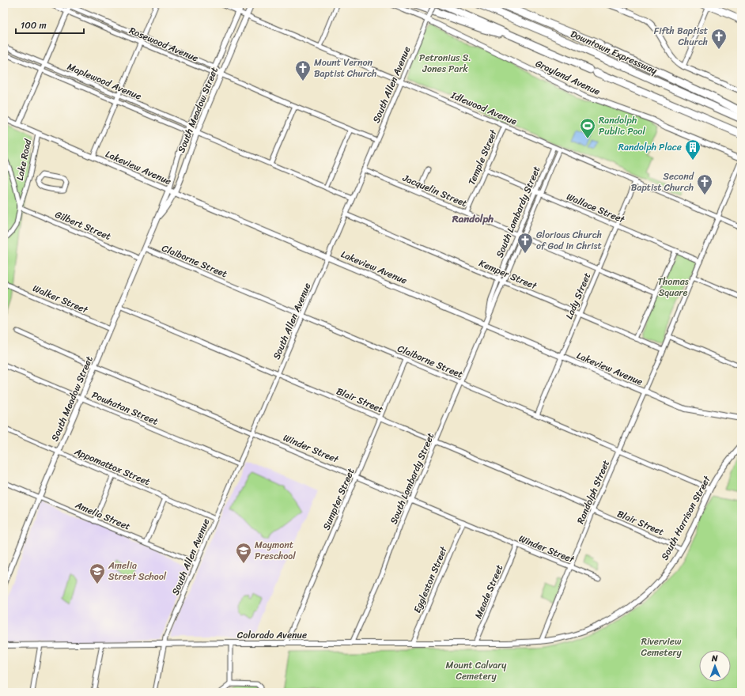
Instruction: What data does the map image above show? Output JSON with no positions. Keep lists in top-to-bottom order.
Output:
{
  "streets": {
    "highway": ["Downtown Expressway"],
    "street": [
      "Rosewood Avenue",
      "Grayland Avenue",
      "Maplewood Avenue",
      "South Allen Avenue",
      "Idlewood Avenue",
      "South Meadow Street",
      "Temple Street",
      "Lake Road",
      "Lakeview Avenue",
      "Jacquelin Street",
      "Wallace Street",
      "South Lombardy Street",
      "Gilbert Street",
      "Claiborne Street",
      "Kemper Street",
      "Lady Street",
      "Walker Street",
      "Blair Street",
      "Powhatan Street",
      "Winder Street",
      "Appomattox Street",
      "Randolph Street",
      "Sumpter Street",
      "Amelia Street",
      "South Harrison Street",
      "Eggleston Street",
      "Meade Street",
      "Colorado Avenue"
    ]
  },
  "crossings": [
    ["Rosewood Avenue", "South Allen Avenue"],
    ["Rosewood Avenue", "South Meadow Street"],
    ["Grayland Avenue", "South Allen Avenue"],
    ["Maplewood Avenue", "South Allen Avenue"],
    ["Maplewood Avenue", "South Meadow Street"],
    ["South Allen Avenue", "Idlewood Avenue"],
    ["South Allen Avenue", "Lakeview Avenue"],
    ["South Allen Avenue", "Jacquelin Street"],
    ["South Allen Avenue", "Claiborne Street"],
    ["South Allen Avenue", "Kemper Street"],
    ["South Allen Avenue", "Blair Street"],
    ["South Allen Avenue", "Powhatan Street"],
    ["South Allen Avenue", "Winder Street"],
    ["South Allen Avenue", "Appomattox Street"],
    ["South Allen Avenue", "Amelia Street"],
    ["South Allen Avenue", "Colorado Avenue"],
    ["Idlewood Avenue", "South Meadow Street"],
    ["Idlewood Avenue", "Temple Street"],
    ["Idlewood Avenue", "South Lombardy Street"],
    ["Idlewood Avenue", "Lady Street"],
    ["Idlewood Avenue", "Randolph Street"],
    ["South Meadow Street", "Lakeview Avenue"],
    ["South Meadow Street", "Gilbert Street"],
    ["South Meadow Street", "Claiborne Street"],
    ["South Meadow Street", "Walker Street"],
    ["South Meadow Street", "Blair Street"],
    ["South Meadow Street", "Powhatan Street"],
    ["South Meadow Street", "Winder Street"],
    ["South Meadow Street", "Appomattox Street"],
    ["South Meadow Street", "Amelia Street"],
    ["Temple Street", "Jacquelin Street"],
    ["Temple Street", "Wallace Street"],
    ["Lake Road", "Lakeview Avenue"],
    ["Lake Road", "Gilbert Street"],
    ["Lakeview Avenue", "South Lombardy Street"],
    ["Lakeview Avenue", "Lady Street"],
    ["Lakeview Avenue", "Randolph Street"],
    ["Jacquelin Street", "South Lombardy Street"],
    ["Jacquelin Street", "Lady Street"],
    ["Wallace Street", "South Lombardy Street"],
    ["Wallace Street", "Lady Street"],
    ["Wallace Street", "Randolph Street"],
    ["South Lombardy Street", "Claiborne Street"],
    ["South Lombardy Street", "Kemper Street"],
    ["South Lombardy Street", "Blair Street"],
    ["South Lombardy Street", "Winder Street"],
    ["South Lombardy Street", "Colorado Avenue"],
    ["Claiborne Street", "Lady Street"],
    ["Claiborne Street", "Randolph Street"],
    ["Claiborne Street", "Sumpter Street"],
    ["Claiborne Street", "South Harrison Street"],
    ["Kemper Street", "Lady Street"],
    ["Kemper Street", "Randolph Street"],
    ["Blair Street", "Randolph Street"],
    ["Blair Street", "Sumpter Street"],
    ["Blair Street", "South Harrison Street"],
    ["Winder Street", "Randolph Street"],
    ["Winder Street", "Sumpter Street"],
    ["Winder Street", "Eggleston Street"],
    ["Winder Street", "Meade Street"],
    ["Randolph Street", "South Harrison Street"],
    ["Randolph Street", "Colorado Avenue"],
    ["Sumpter Street", "Colorado Avenue"],
    ["South Harrison Street", "Colorado Avenue"],
    ["Eggleston Street", "Colorado Avenue"],
    ["Meade Street", "Colorado Avenue"]
  ],
  "districts": ["Randolph"],
  "parks": [
    "Petronius S. Jones Park",
    "Thomas Square",
    "Riverview Cemetery",
    "Mount Calvary Cemetery"
  ],
  "places": {
    "church": [
      "Fifth Baptist Church",
      "Mount Vernon Baptist Church",
      "Second Baptist Church",
      "Glorious Church of God in Christ"
    ],
    "sports": ["Randolph Public Pool"],
    "building": ["Randolph Place"],
    "school or university": ["Maymont Preschool", "Amelia Street School"]
  },
  "scale_bar": "100 m",
  "north": "top"
}
